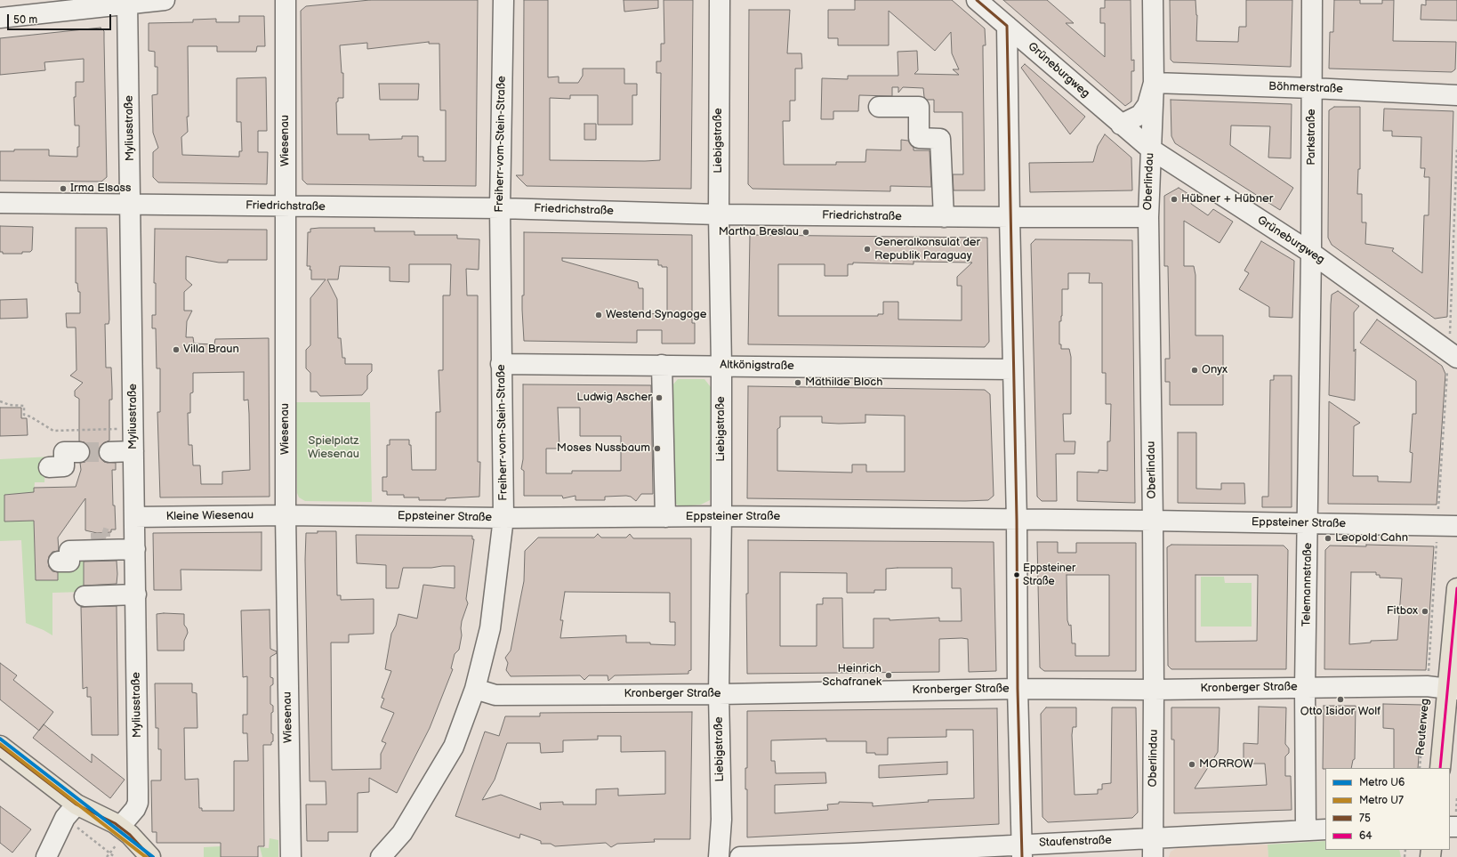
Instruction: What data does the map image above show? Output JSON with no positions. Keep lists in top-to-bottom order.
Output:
{
  "streets": {
    "main road": ["Reuterweg"],
    "street": [
      "Grüneburgweg",
      "Böhmerstraße",
      "Myliusstraße",
      "Parkstraße",
      "Wiesenau",
      "Liebigstraße",
      "Freiherr-vom-Stein-Straße",
      "Oberlindau",
      "Friedrichstraße",
      "Altkönigstraße",
      "Kleine Wiesenau",
      "Eppsteiner Straße",
      "Telemannstraße",
      "Kronberger Straße",
      "Staufenstraße"
    ]
  },
  "crossings": [
    ["Grüneburgweg", "Parkstraße"],
    ["Grüneburgweg", "Oberlindau"],
    ["Grüneburgweg", "Telemannstraße"],
    ["Böhmerstraße", "Parkstraße"],
    ["Böhmerstraße", "Oberlindau"],
    ["Myliusstraße", "Friedrichstraße"],
    ["Myliusstraße", "Kleine Wiesenau"],
    ["Parkstraße", "Telemannstraße"],
    ["Wiesenau", "Friedrichstraße"],
    ["Wiesenau", "Kleine Wiesenau"],
    ["Wiesenau", "Eppsteiner Straße"],
    ["Liebigstraße", "Friedrichstraße"],
    ["Liebigstraße", "Altkönigstraße"],
    ["Liebigstraße", "Eppsteiner Straße"],
    ["Liebigstraße", "Kronberger Straße"],
    ["Freiherr-vom-Stein-Straße", "Friedrichstraße"],
    ["Freiherr-vom-Stein-Straße", "Altkönigstraße"],
    ["Freiherr-vom-Stein-Straße", "Eppsteiner Straße"],
    ["Freiherr-vom-Stein-Straße", "Kronberger Straße"],
    ["Oberlindau", "Friedrichstraße"],
    ["Oberlindau", "Eppsteiner Straße"],
    ["Oberlindau", "Kronberger Straße"],
    ["Oberlindau", "Staufenstraße"],
    ["Kleine Wiesenau", "Eppsteiner Straße"],
    ["Eppsteiner Straße", "Telemannstraße"],
    ["Telemannstraße", "Kronberger Straße"],
    ["Telemannstraße", "Staufenstraße"],
    ["Kronberger Straße", "Reuterweg"]
  ],
  "parks": ["Spielplatz Wiesenau"],
  "places": [
    "Irma Elsass",
    "Hübner + Hübner",
    "Martha Breslau",
    "Generalkonsulat der Republik Paraguay",
    "Westend Synagoge",
    "Villa Braun",
    "Onyx",
    "Mathilde Bloch",
    "Ludwig Ascher",
    "Moses Nussbaum",
    "Leopold Cahn",
    "Eppsteiner Straße",
    "Fitbox",
    "Heinrich Schafranek",
    "Otto Isidor Wolf",
    "MORROW"
  ],
  "lines": [
    "transit line 75",
    "transit line 64",
    "metro line U6",
    "metro line U7"
  ],
  "legend": [
    "Metro U6",
    "Metro U7",
    "75",
    "64"
  ],
  "scale_bar": "50 m"
}
